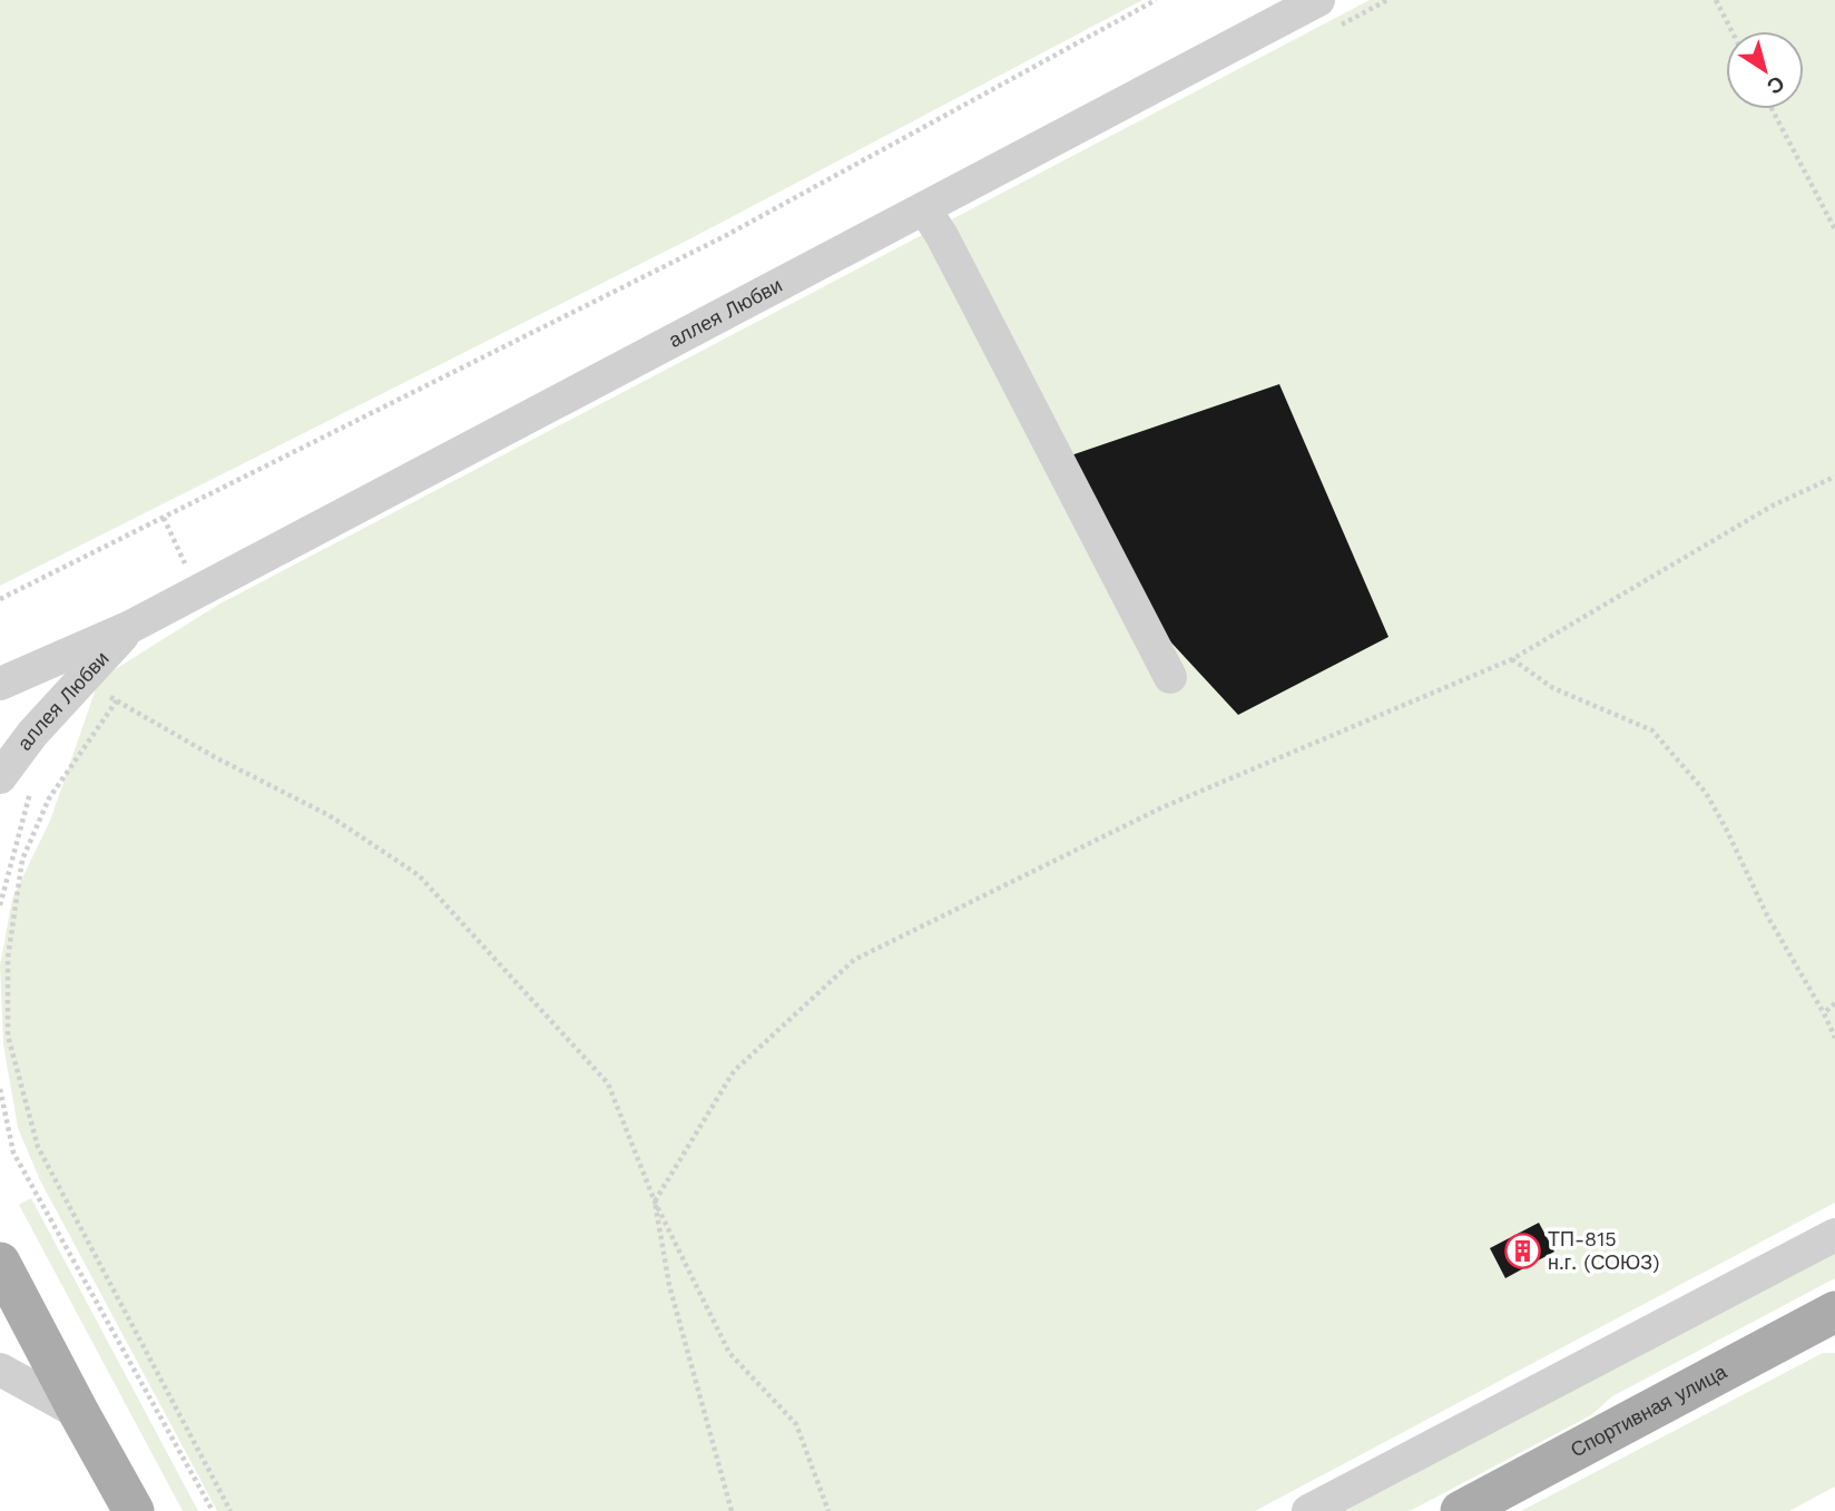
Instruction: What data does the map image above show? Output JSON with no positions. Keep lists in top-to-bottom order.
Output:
{
  "streets": {
    "main road": ["Спортивная улица"],
    "street": ["аллея Любви"]
  },
  "places": {
    "building": ["ТП-815 н.г. (СОЮЗ)"]
  },
  "north": "bottom right"
}
